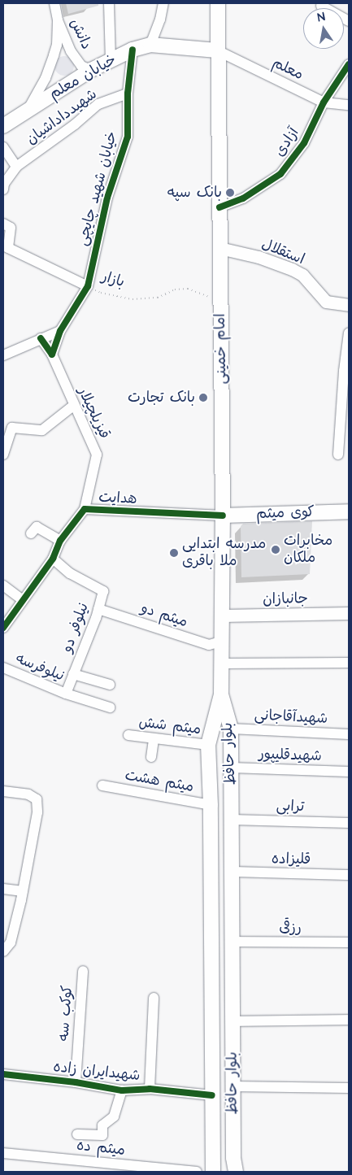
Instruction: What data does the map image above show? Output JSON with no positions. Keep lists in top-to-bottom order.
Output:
{
  "streets": {
    "main road": [
      "خیابان معلم",
      "امام خمینی",
      "کوی میثم",
      "بلوار حافظ"
    ],
    "street": [
      "دانش",
      "معلم",
      "شهیدداداشیان",
      "آزادی",
      "خیابان شهید چایچی",
      "استقلال",
      "بازار",
      "قیزیلچیلار",
      "هدایت",
      "جانبازان",
      "میثم دو",
      "نیلوفر دو",
      "نیلوفرسه",
      "شهیدآقاجانی",
      "میثم شش",
      "شهیدقلیپور",
      "میثم هشت",
      "ترابی",
      "قلیزاده",
      "رزقی",
      "کوکب سه",
      "شهیدایران زاده",
      "میثم ده"
    ]
  },
  "crossings": [
    ["دانش", "خیابان معلم"],
    ["معلم", "خیابان معلم"],
    ["معلم", "آزادی"],
    ["معلم", "امام خمینی"],
    ["خیابان معلم", "خیابان شهید چایچی"],
    ["خیابان معلم", "امام خمینی"],
    ["شهیدداداشیان", "خیابان شهید چایچی"],
    ["آزادی", "امام خمینی"],
    ["خیابان شهید چایچی", "بازار"],
    ["استقلال", "امام خمینی"],
    ["بازار", "امام خمینی"],
    ["امام خمینی", "هدایت"],
    ["امام خمینی", "کوی میثم"],
    ["امام خمینی", "جانبازان"],
    ["امام خمینی", "میثم دو"],
    ["امام خمینی", "بلوار حافظ"],
    ["قیزیلچیلار", "هدایت"],
    ["هدایت", "کوی میثم"],
    ["هدایت", "نیلوفر دو"],
    ["میثم دو", "نیلوفر دو"],
    ["نیلوفر دو", "نیلوفرسه"],
    ["شهیدآقاجانی", "بلوار حافظ"],
    ["میثم شش", "بلوار حافظ"],
    ["بلوار حافظ", "شهیدقلیپور"],
    ["بلوار حافظ", "میثم هشت"],
    ["بلوار حافظ", "ترابی"],
    ["بلوار حافظ", "قلیزاده"],
    ["بلوار حافظ", "رزقی"],
    ["بلوار حافظ", "شهیدایران زاده"],
    ["کوکب سه", "شهیدایران زاده"]
  ],
  "places": [
    "بانک سپه",
    "بانک تجارت",
    "مخابرات ملکان",
    "مدرسه ابتدایی ملا باقری"
  ],
  "north": "top"
}
